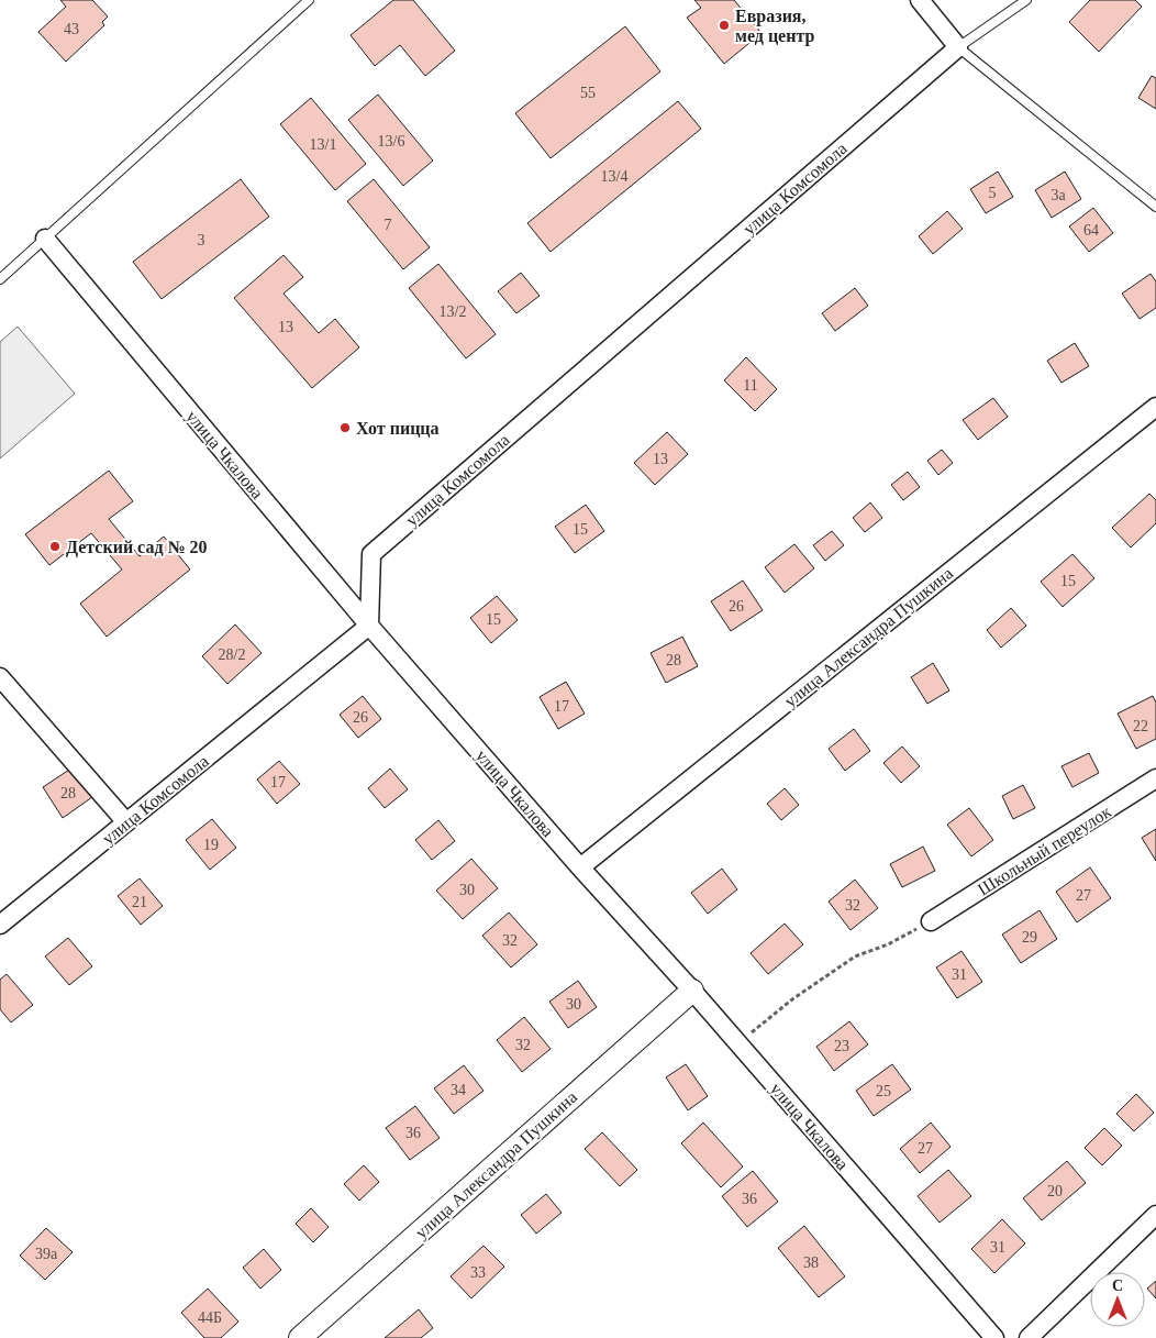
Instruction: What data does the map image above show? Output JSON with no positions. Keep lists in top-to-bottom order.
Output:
{
  "streets": {
    "street": [
      "улица Комсомола",
      "улица Чкалова",
      "улица Александра Пушкина",
      "Школьный переулок"
    ]
  },
  "crossings": [
    ["улица Комсомола", "улица Чкалова"],
    ["улица Чкалова", "улица Александра Пушкина"]
  ],
  "places": ["Евразия, мед центр", "Хот пицца", "Детский сад № 20"],
  "house_numbers": [
    "43",
    "55",
    "13/6",
    "13/1",
    "13/4",
    "5",
    "3а",
    "7",
    "64",
    "3",
    "13/2",
    "13",
    "11",
    "13",
    "15",
    "15",
    "26",
    "15",
    "28/2",
    "28",
    "17",
    "26",
    "22",
    "17",
    "28",
    "19",
    "30",
    "27",
    "21",
    "32",
    "29",
    "32",
    "31",
    "30",
    "32",
    "23",
    "34",
    "25",
    "36",
    "27",
    "20",
    "36",
    "31",
    "39а",
    "38",
    "33",
    "44Б"
  ],
  "north": "top"
}
